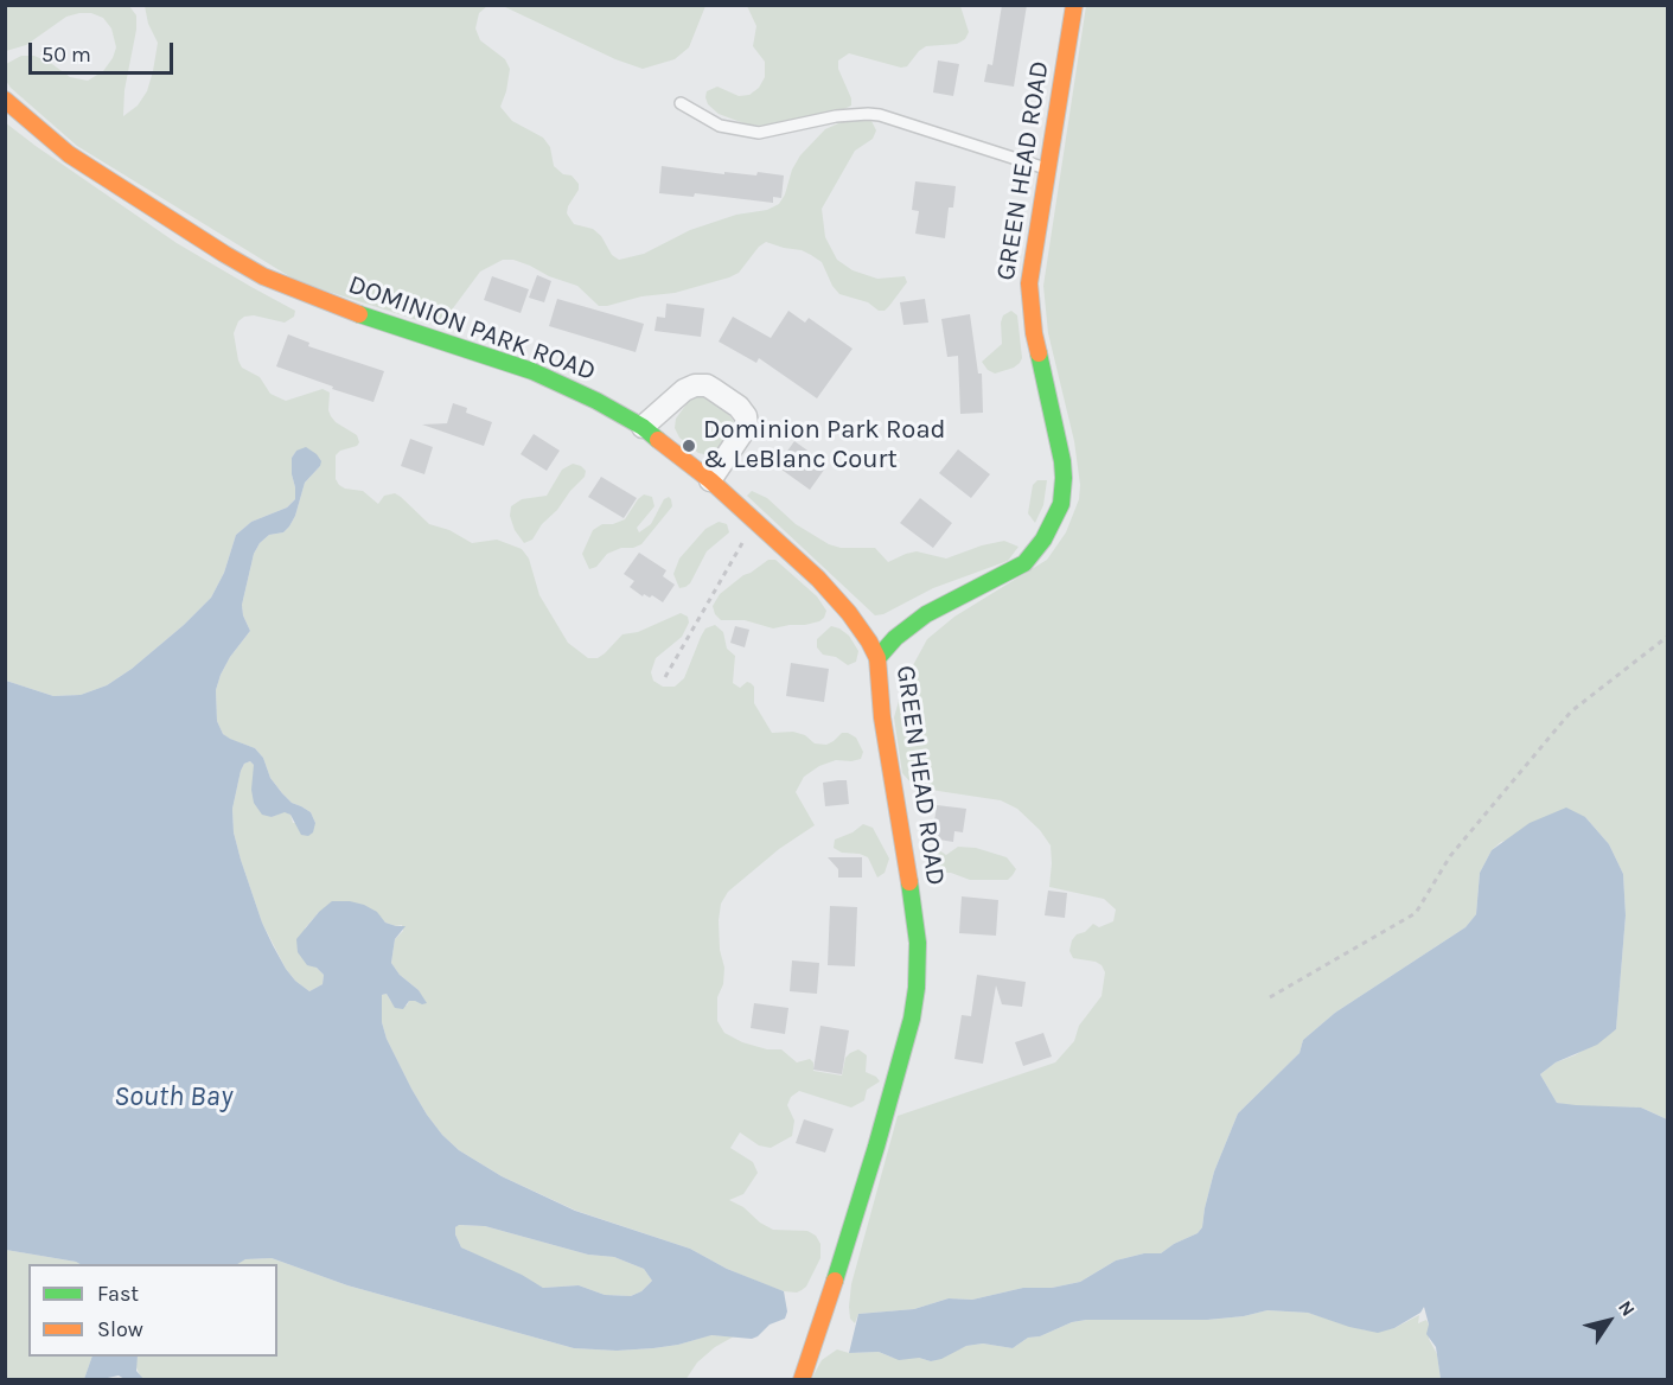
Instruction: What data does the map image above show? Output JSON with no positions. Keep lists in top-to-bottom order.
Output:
{
  "streets": {
    "street": ["GREEN HEAD ROAD", "DOMINION PARK ROAD"]
  },
  "crossings": [
    ["GREEN HEAD ROAD", "DOMINION PARK ROAD"]
  ],
  "water": ["South Bay"],
  "places": ["Dominion Park Road & LeBlanc Court"],
  "legend": ["Fast", "Slow"],
  "scale_bar": "50 m",
  "north": "top right"
}
